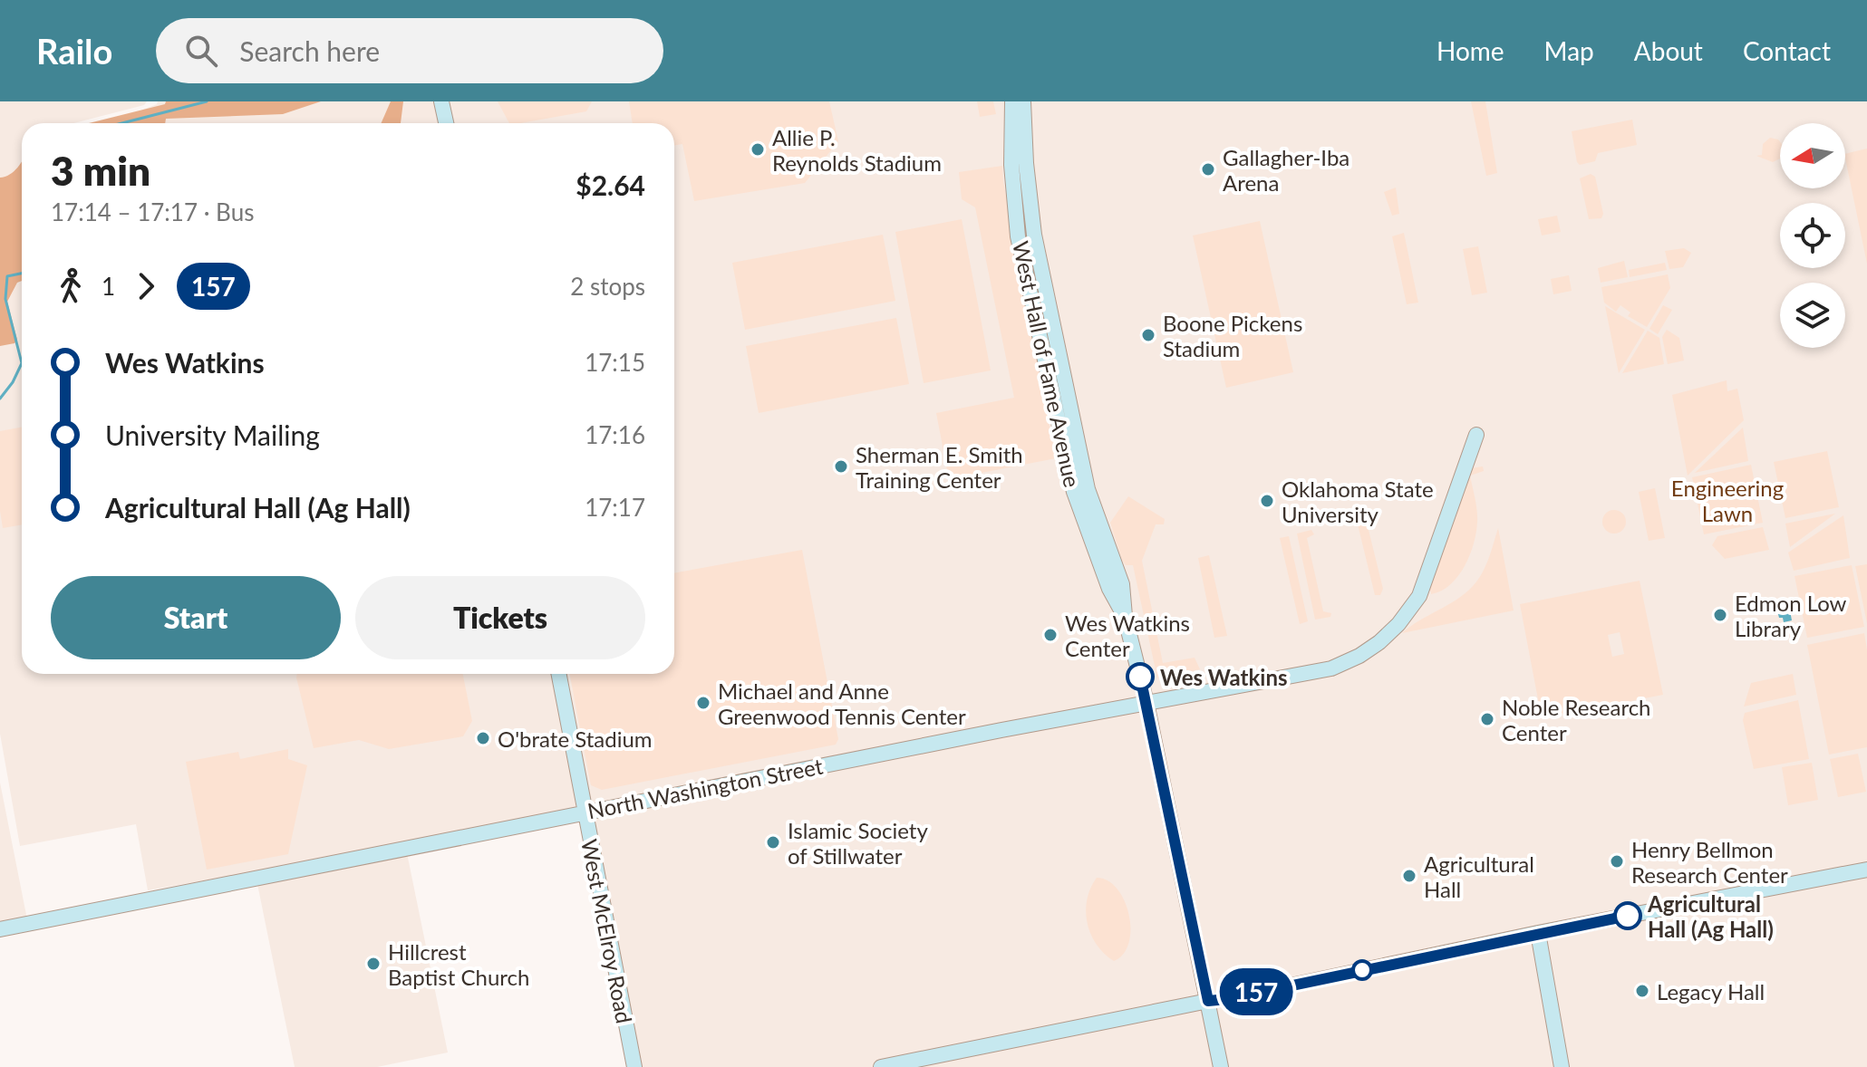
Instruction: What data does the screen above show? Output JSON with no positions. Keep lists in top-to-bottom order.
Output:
{
  "streets": {
    "main road": ["West Hall of Fame Avenue", "North Washington Street", "West McElroy Road"]
  },
  "crossings": [
    ["West Hall of Fame Avenue", "North Washington Street"],
    ["North Washington Street", "West McElroy Road"]
  ],
  "parks": ["Engineering Lawn"],
  "places": [
    "Allie P. Reynolds Stadium",
    "Gallagher-Iba Arena",
    "Boone Pickens Stadium",
    "Sherman E. Smith Training Center",
    "Oklahoma State University",
    "Edmon Low Library",
    "Wes Watkins Center",
    "Wes Watkins",
    "Michael and Anne Greenwood Tennis Center",
    "Noble Research Center",
    "O'brate Stadium",
    "Islamic Society of Stillwater",
    "Henry Bellmon Research Center",
    "Agricultural Hall",
    "Agricultural Hall (Ag Hall)",
    "Hillcrest Baptist Church",
    "Legacy Hall"
  ],
  "lines": ["bus line 157"],
  "north": "left",
  "page": {
    "header": "Railo",
    "search": "Search here",
    "nav": [
      "Home",
      "Map",
      "About",
      "Contact"
    ],
    "on_map": "157",
    "heading": ["3 min", "17:14 – 17:17 · Bus", "$2.64"],
    "legs": ["1", "157", "2 stops"],
    "list": [
      {
        "name": "Wes Watkins",
        "value": "17:15"
      },
      {
        "name": "University Mailing",
        "value": "17:16"
      },
      {
        "name": "Agricultural Hall (Ag Hall)",
        "value": "17:17"
      }
    ],
    "buttons": ["Start", "Tickets"]
  }
}
